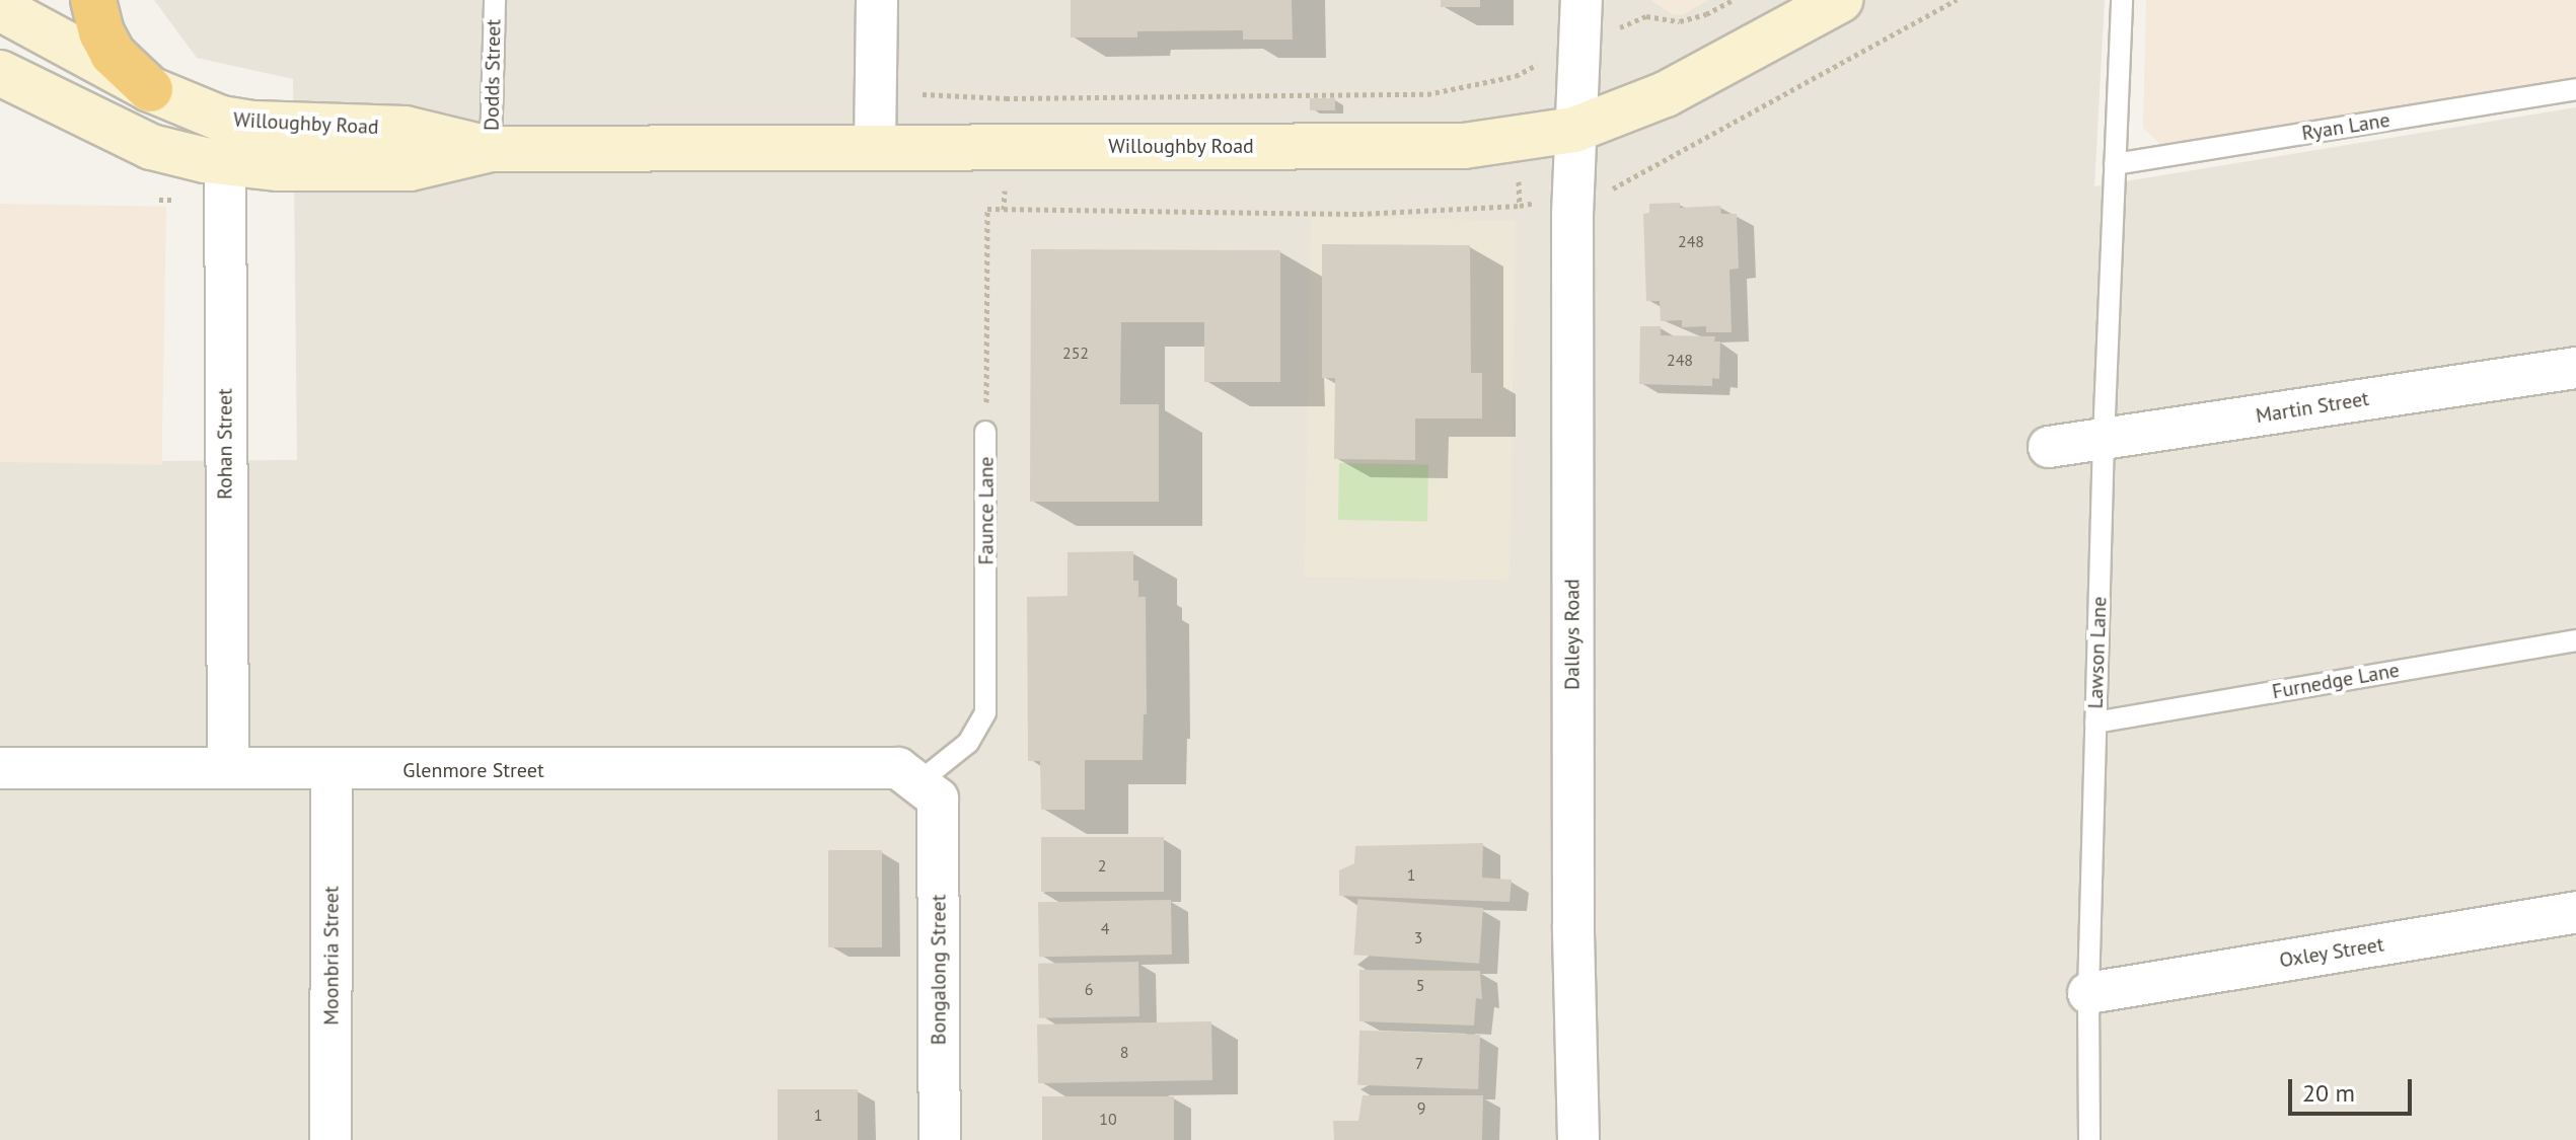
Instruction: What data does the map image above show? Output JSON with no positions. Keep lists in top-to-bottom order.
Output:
{
  "streets": {
    "main road": ["Willoughby Road", "Rohan Street"],
    "street": [
      "Martin Street",
      "Dalleys Road",
      "Glenmore Street",
      "Oxley Street",
      "Moonbria Street",
      "Bongalong Street"
    ],
    "lane": [
      "Dodds Street",
      "Ryan Lane",
      "Faunce Lane",
      "Lawson Lane",
      "Furnedge Lane"
    ]
  },
  "crossings": [
    ["Dodds Street", "Willoughby Road"],
    ["Willoughby Road", "Rohan Street"],
    ["Willoughby Road", "Dalleys Road"],
    ["Ryan Lane", "Lawson Lane"],
    ["Martin Street", "Lawson Lane"],
    ["Rohan Street", "Glenmore Street"],
    ["Faunce Lane", "Glenmore Street"],
    ["Faunce Lane", "Bongalong Street"],
    ["Lawson Lane", "Furnedge Lane"],
    ["Lawson Lane", "Oxley Street"],
    ["Glenmore Street", "Moonbria Street"],
    ["Glenmore Street", "Bongalong Street"]
  ],
  "house_numbers": [
    "248",
    "252",
    "248",
    "2",
    "1",
    "4",
    "3",
    "5",
    "6",
    "8",
    "7",
    "9",
    "1",
    "10"
  ],
  "scale_bar": "20 m"
}
